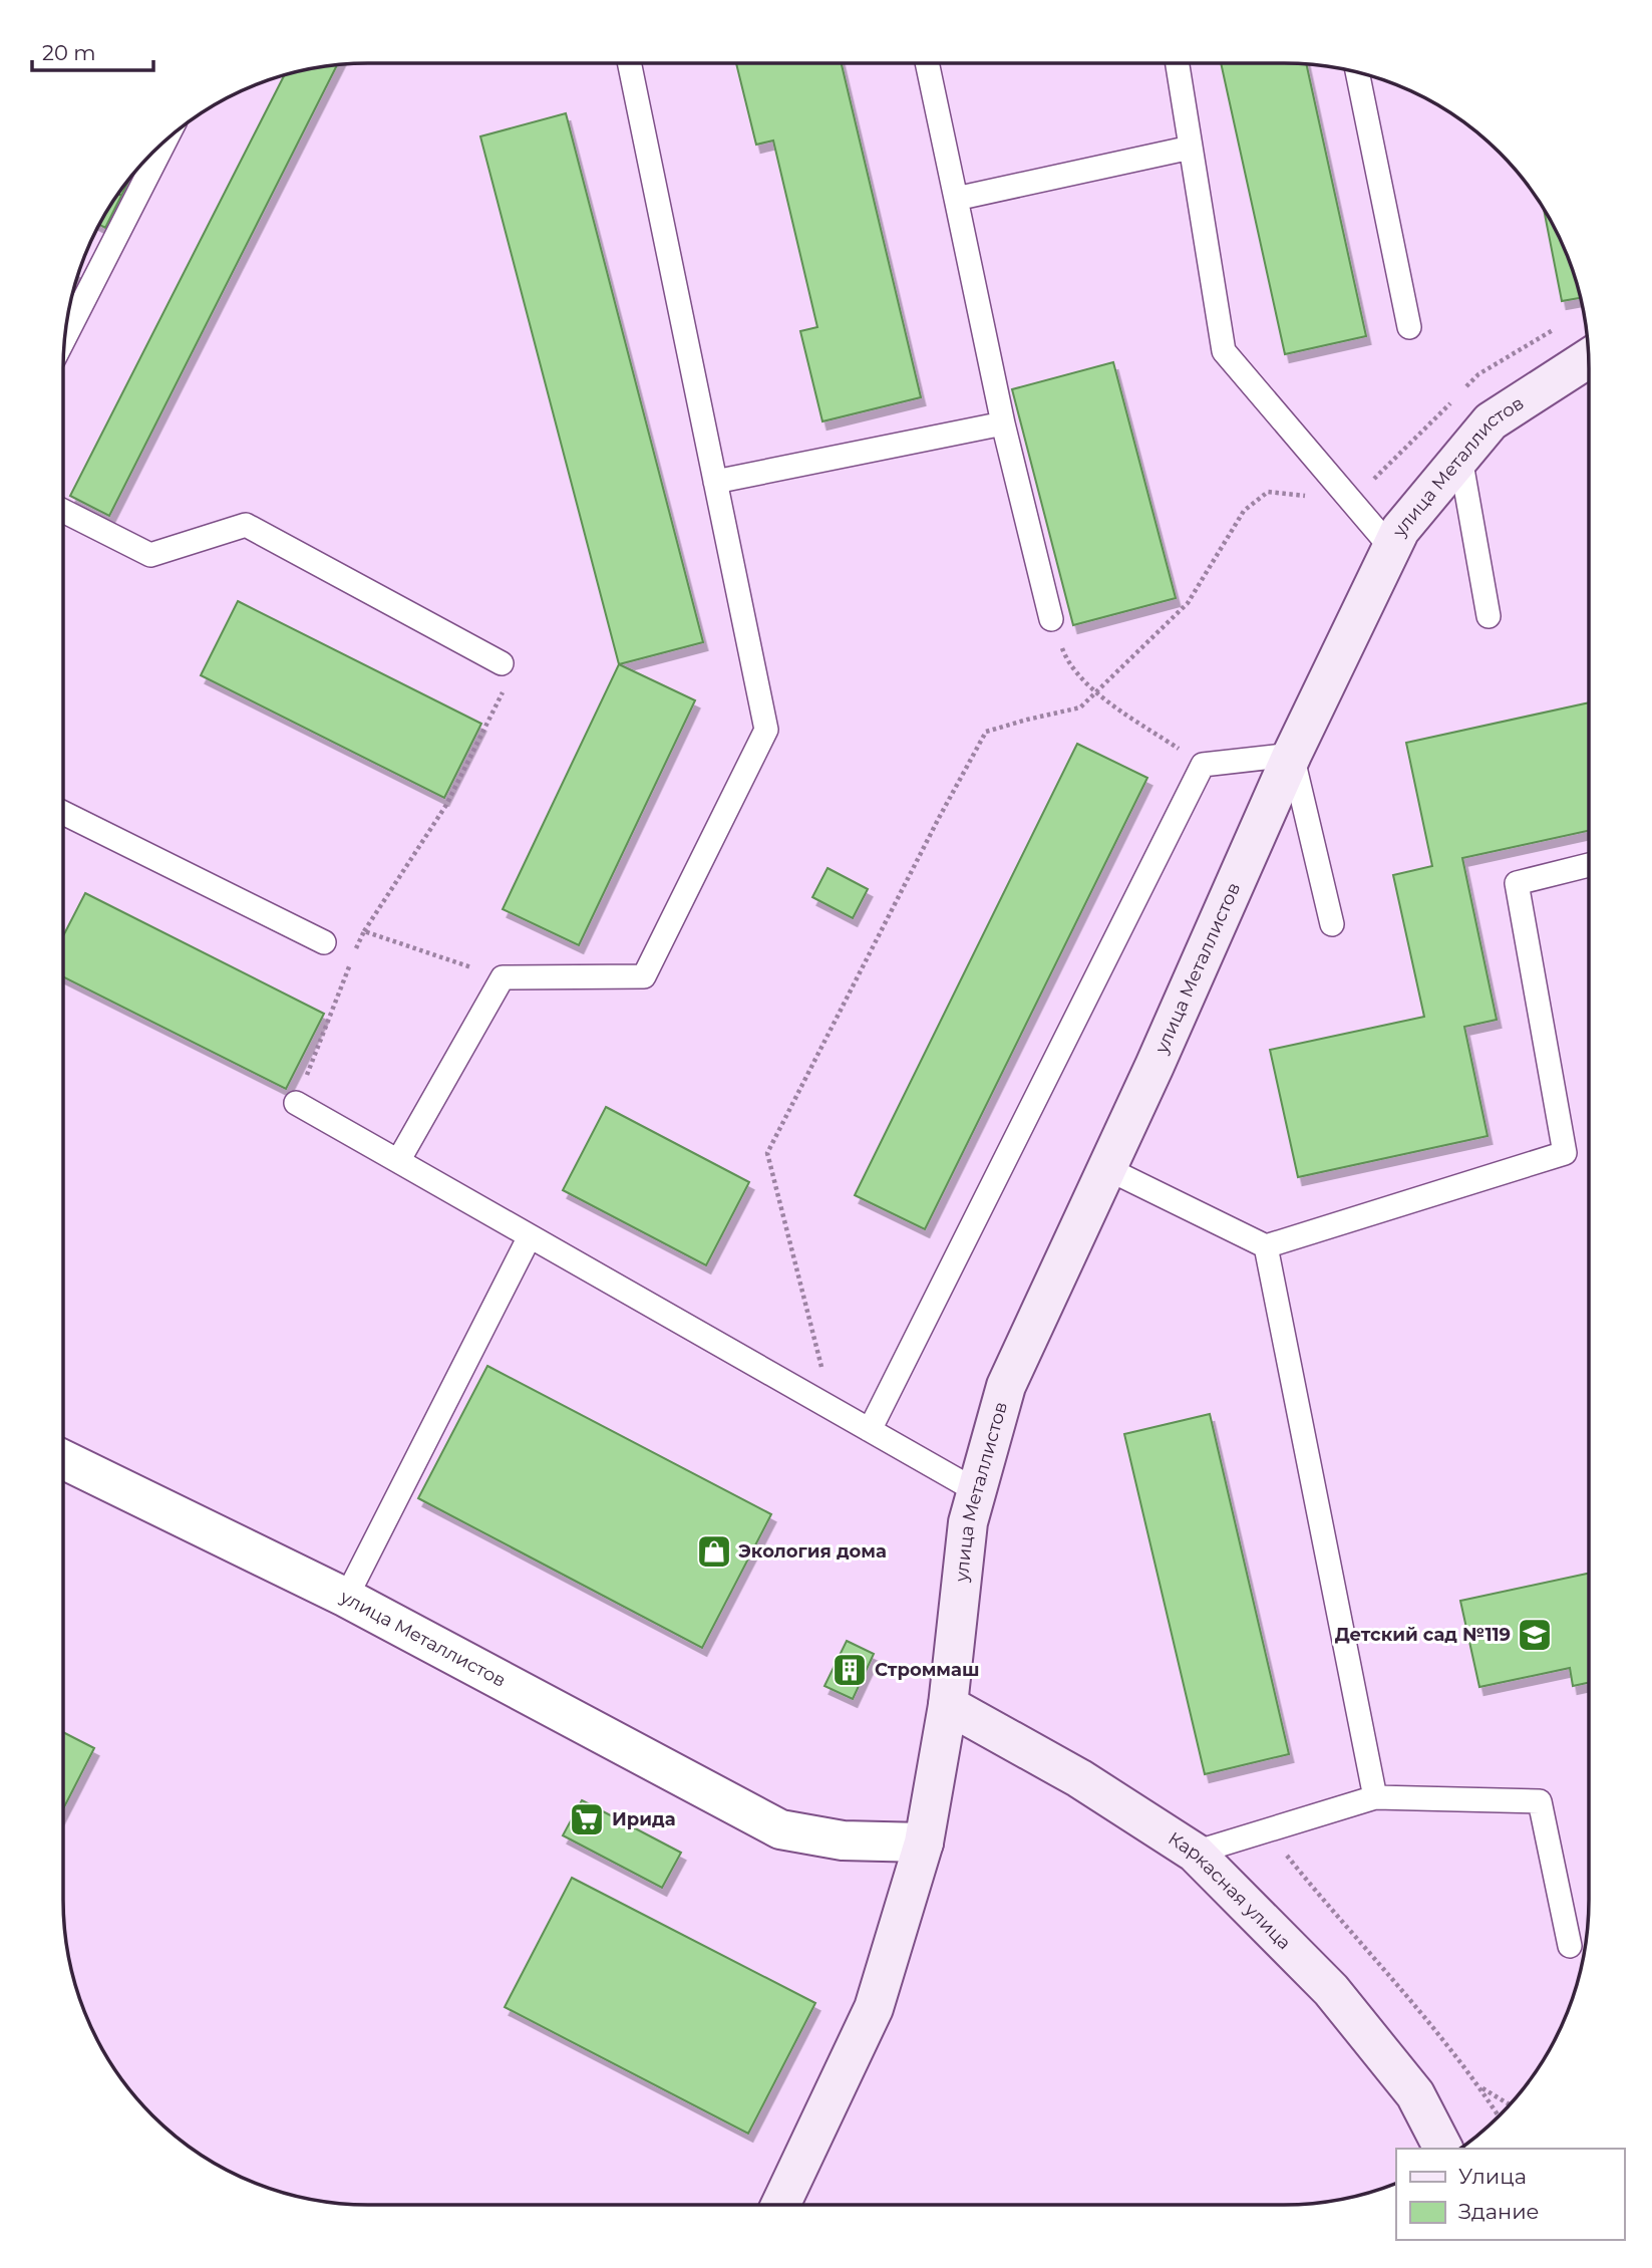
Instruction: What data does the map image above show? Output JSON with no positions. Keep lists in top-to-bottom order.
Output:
{
  "streets": {
    "main road": ["улица Металлистов", "Каркасная улица"]
  },
  "crossings": [
    ["улица Металлистов", "Каркасная улица"]
  ],
  "places": {
    "shop": ["Экология дома"],
    "school or university": ["Детский сад №119"],
    "building": ["Строммаш"],
    "supermarket": ["Ирида"]
  },
  "legend": ["Улица", "Здание"],
  "scale_bar": "20 m"
}
